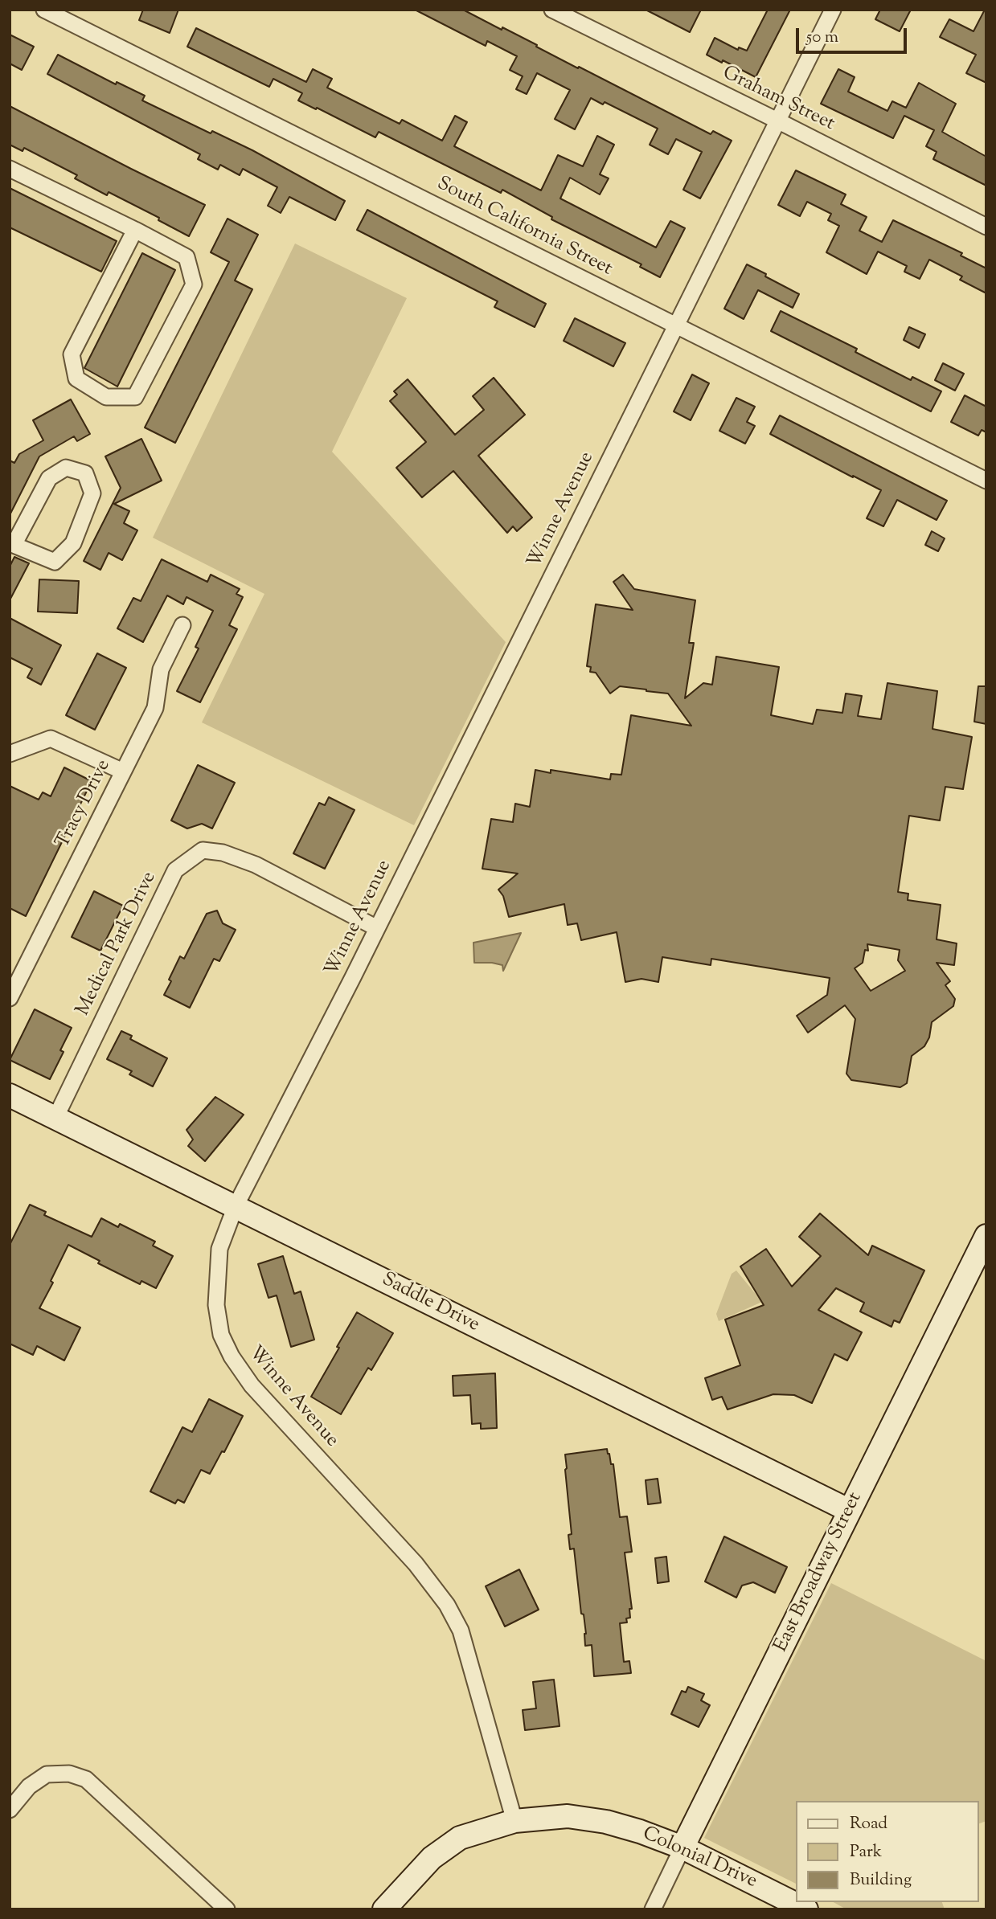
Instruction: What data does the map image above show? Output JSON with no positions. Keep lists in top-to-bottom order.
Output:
{
  "streets": {
    "street": [
      "Graham Street",
      "South California Street",
      "Winne Avenue",
      "Tracy Drive",
      "Medical Park Drive",
      "Saddle Drive",
      "East Broadway Street",
      "Colonial Drive"
    ]
  },
  "crossings": [
    ["Graham Street", "Winne Avenue"],
    ["South California Street", "Winne Avenue"],
    ["Winne Avenue", "Medical Park Drive"],
    ["Winne Avenue", "Saddle Drive"],
    ["Winne Avenue", "Colonial Drive"],
    ["Medical Park Drive", "Saddle Drive"],
    ["Saddle Drive", "East Broadway Street"],
    ["East Broadway Street", "Colonial Drive"]
  ],
  "legend": ["Road", "Park", "Building"],
  "scale_bar": "50 m"
}
